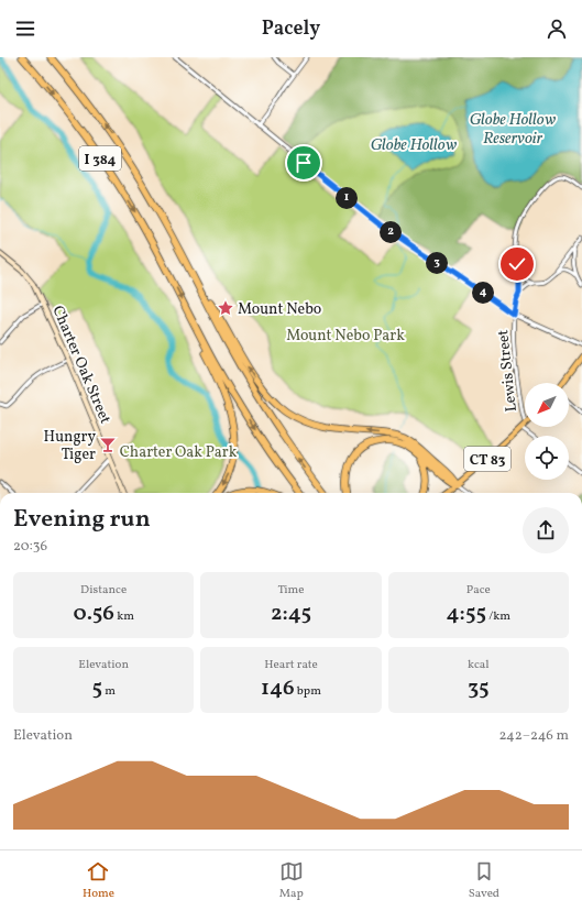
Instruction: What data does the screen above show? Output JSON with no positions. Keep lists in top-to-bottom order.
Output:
{
  "streets": {
    "highway": ["I 384"],
    "main road": ["Charter Oak Street", "CT 83"],
    "street": ["Lewis Street"]
  },
  "water": ["Globe Hollow Reservoir", "Globe Hollow"],
  "parks": ["Mount Nebo Park", "Charter Oak Park"],
  "places": {
    "place": ["Mount Nebo"],
    "bar": ["Hungry Tiger"]
  },
  "north": "bottom left",
  "page": {
    "header": "Pacely",
    "pins": [
      "1",
      "2",
      "3",
      "4"
    ],
    "heading": ["Evening run", "20:36"],
    "stats": [
      ["Distance", "0.56 km"],
      ["Time", "2:45"],
      ["Pace", "4:55 /km"],
      ["Elevation", "5 m"],
      ["Heart rate", "146 bpm"],
      ["kcal", "35"]
    ],
    "chart": ["Elevation", "242–246 m"],
    "tabs": ["Home", "Map", "Saved"]
  }
}
